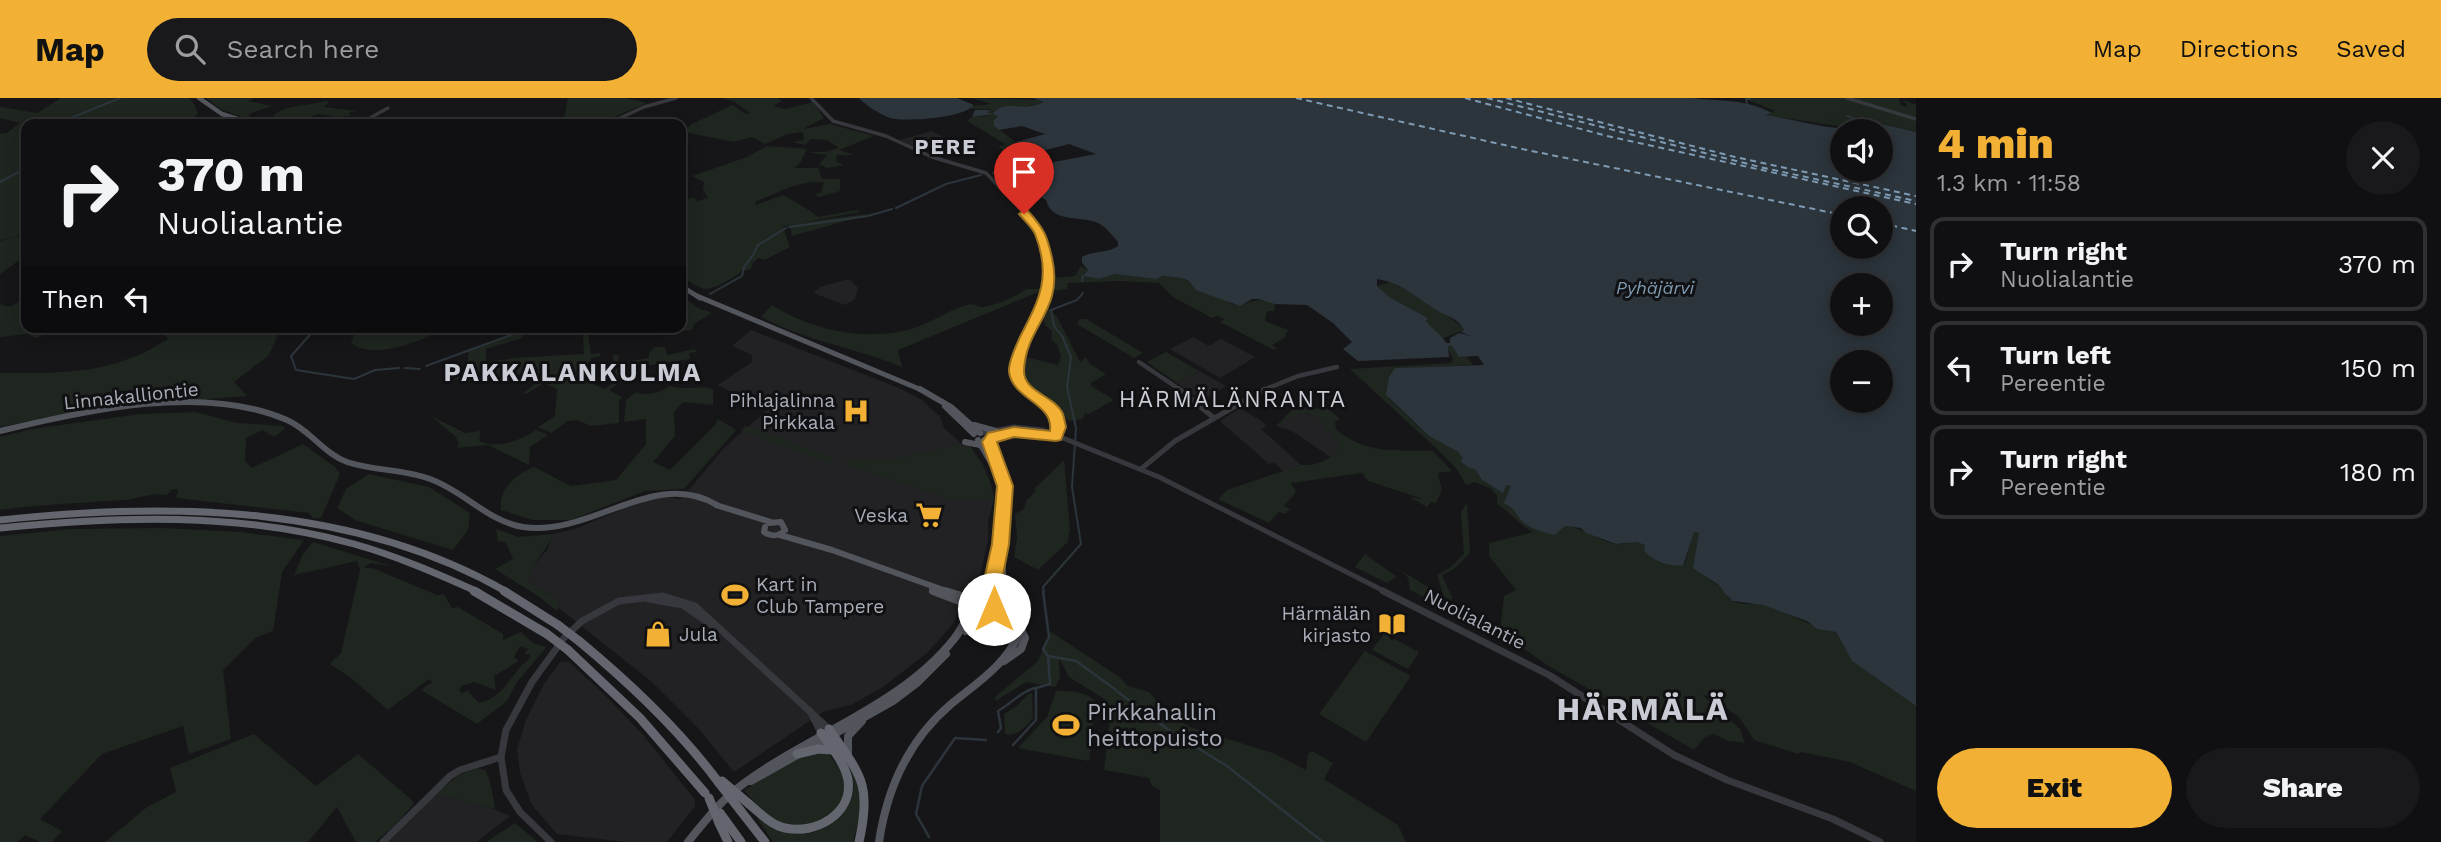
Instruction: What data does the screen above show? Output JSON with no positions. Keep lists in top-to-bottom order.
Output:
{
  "streets": {
    "main road": ["Linnakalliontie"],
    "street": ["Nuolialantie"]
  },
  "districts": [
    "PERE",
    "PAKKALANKULMA",
    "HÄRMÄLÄNRANTA",
    "HÄRMÄLÄ"
  ],
  "water": ["Pyhäjärvi"],
  "places": {
    "hospital": ["Pihlajalinna Pirkkala"],
    "supermarket": ["Veska"],
    "sports": ["Kart in Club Tampere", "Pirkkahallin heittopuisto"],
    "library": ["Härmälän kirjasto"],
    "shop": ["Jula"]
  },
  "page": {
    "header": "Map",
    "search": "Search here",
    "nav": ["Map", "Directions", "Saved"],
    "heading": ["4 min", "1.3 km · 11:58"],
    "map_buttons": ["+", "−"],
    "turn": ["370 m", "Nuolialantie"],
    "list": [
      {
        "name": "Turn right",
        "note": "Nuolialantie",
        "value": "370 m"
      },
      {
        "name": "Turn left",
        "note": "Pereentie",
        "value": "150 m"
      },
      {
        "name": "Turn right",
        "note": "Pereentie",
        "value": "180 m"
      }
    ],
    "then": "Then",
    "buttons": ["Exit", "Share"]
  }
}
